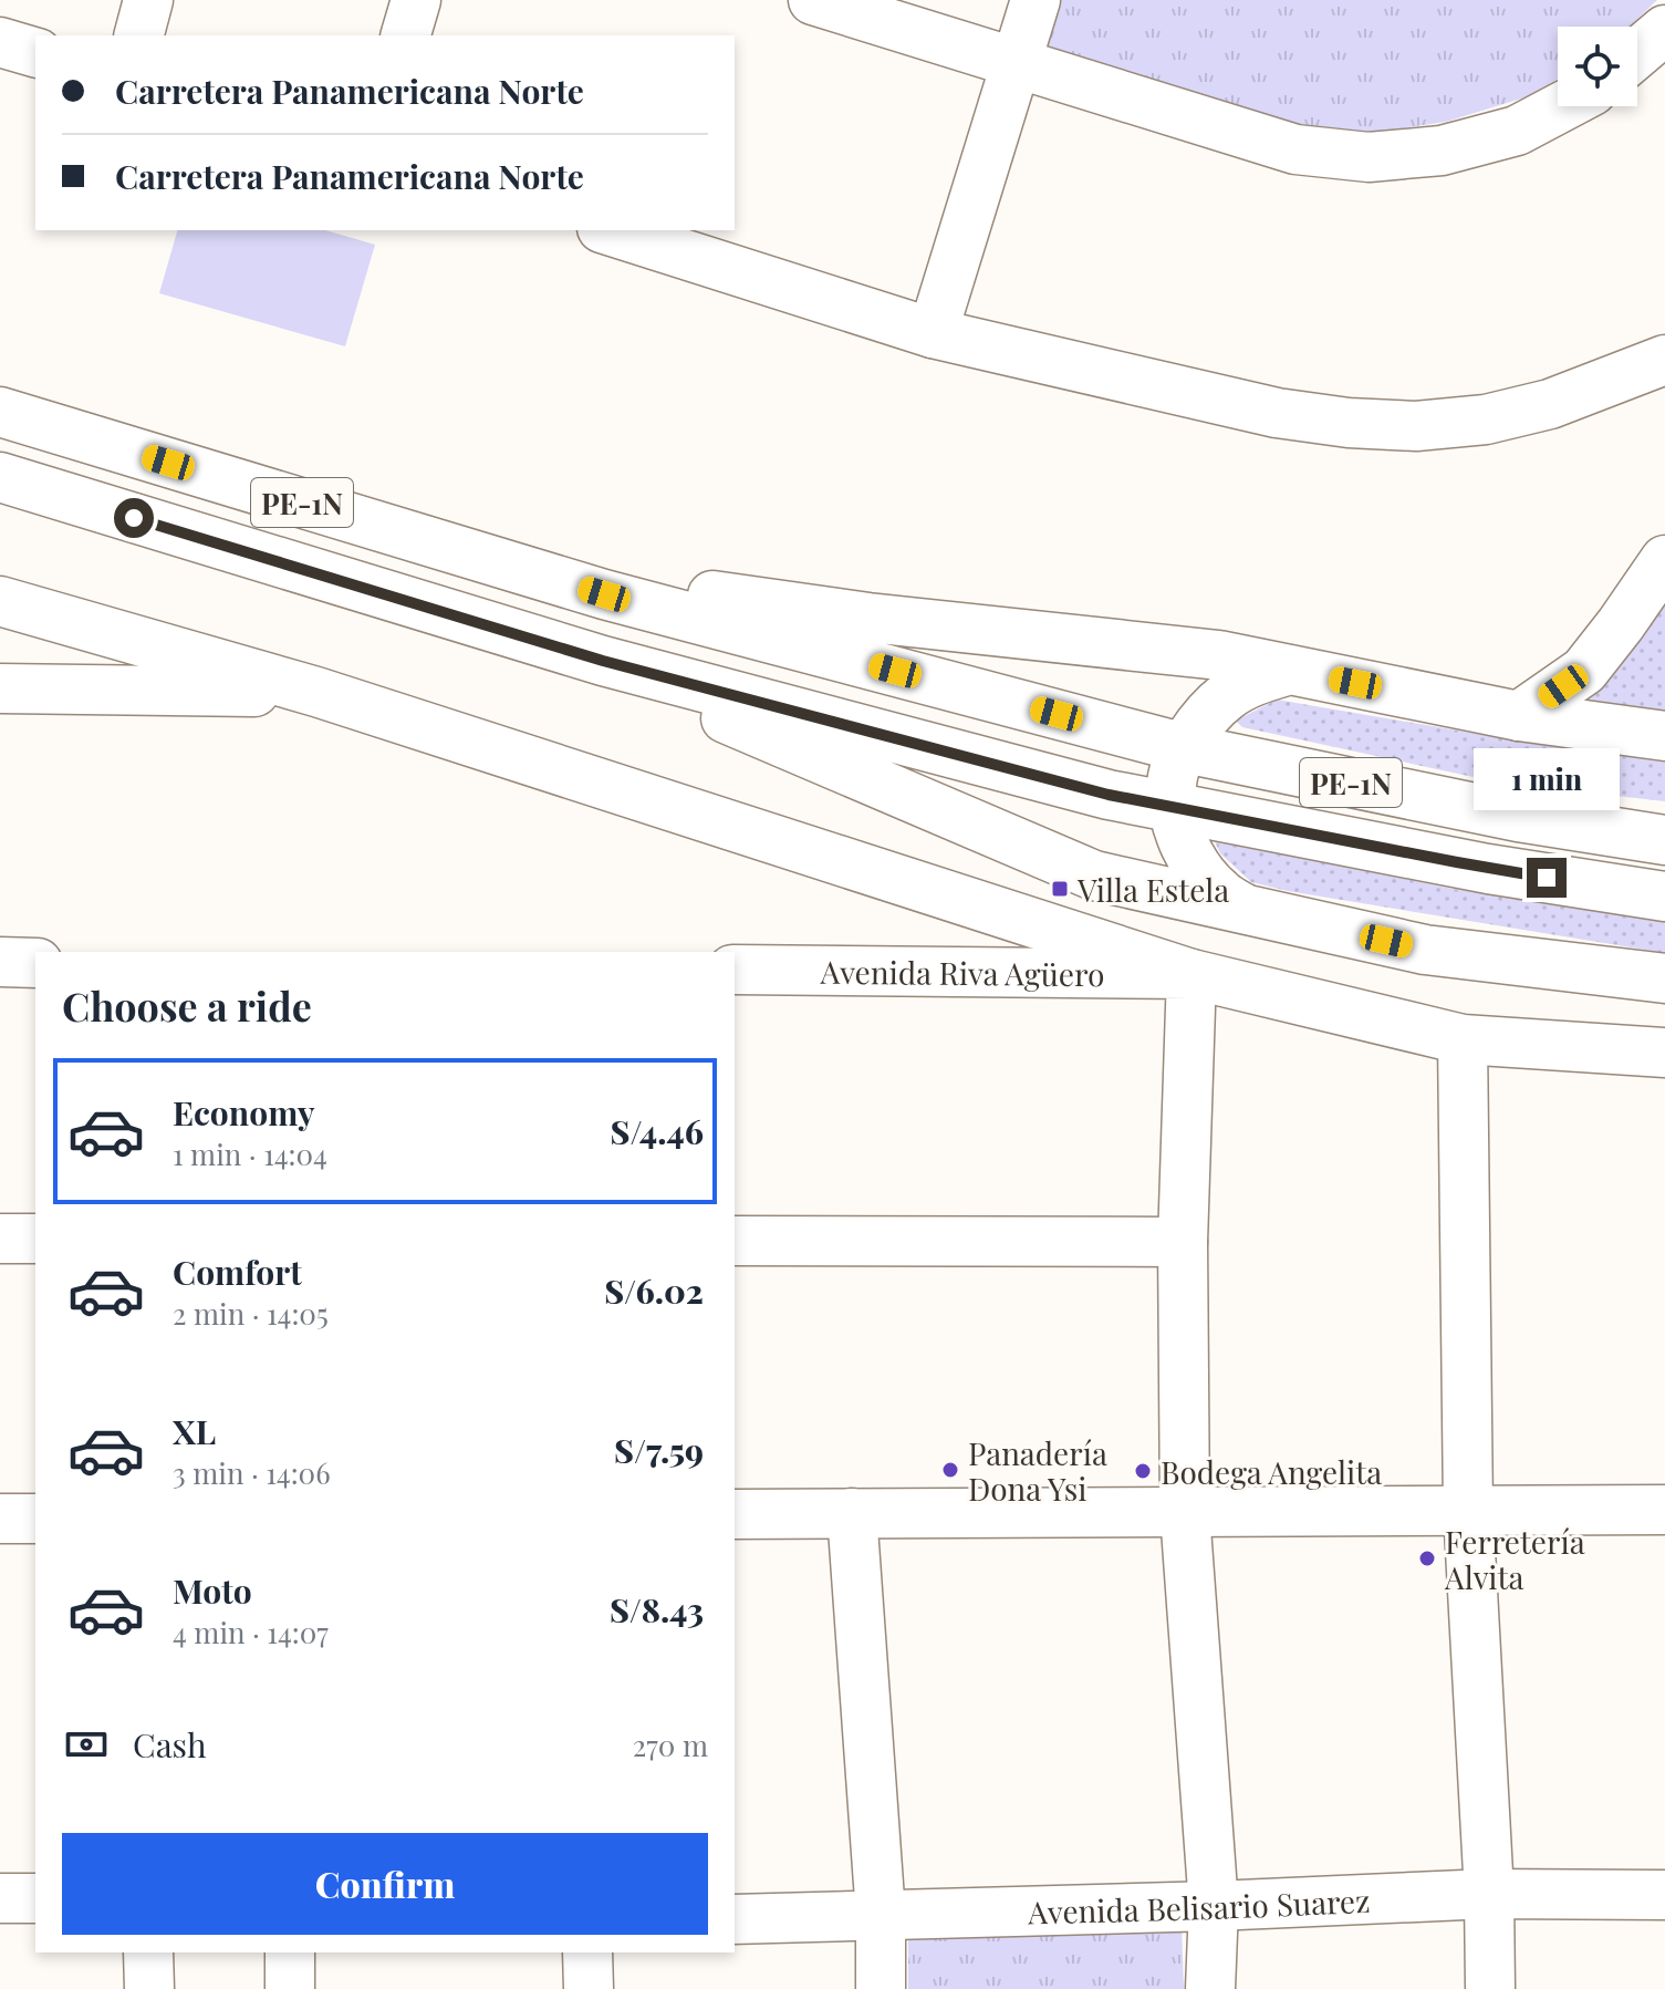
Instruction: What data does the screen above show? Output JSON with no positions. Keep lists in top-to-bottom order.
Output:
{
  "streets": {
    "main road": ["PE-1N", "Avenida Riva Agüero", "Avenida Belisario Suarez"]
  },
  "places": {
    "transit": ["Villa Estela"],
    "other": ["Panadería Dona Ysi", "Bodega Angelita", "Ferretería Alvita"]
  },
  "page": {
    "banner": ["Carretera Panamericana Norte", "Carretera Panamericana Norte"],
    "bubble": "1 min",
    "heading": "Choose a ride",
    "list": [
      {
        "name": "Economy",
        "note": "1 min · 14:04",
        "value": "S/4.46"
      },
      {
        "name": "Comfort",
        "note": "2 min · 14:05",
        "value": "S/6.02"
      },
      {
        "name": "XL",
        "note": "3 min · 14:06",
        "value": "S/7.59"
      },
      {
        "name": "Moto",
        "note": "4 min · 14:07",
        "value": "S/8.43"
      }
    ],
    "pay": ["Cash", "270 m"],
    "buttons": "Confirm"
  }
}
